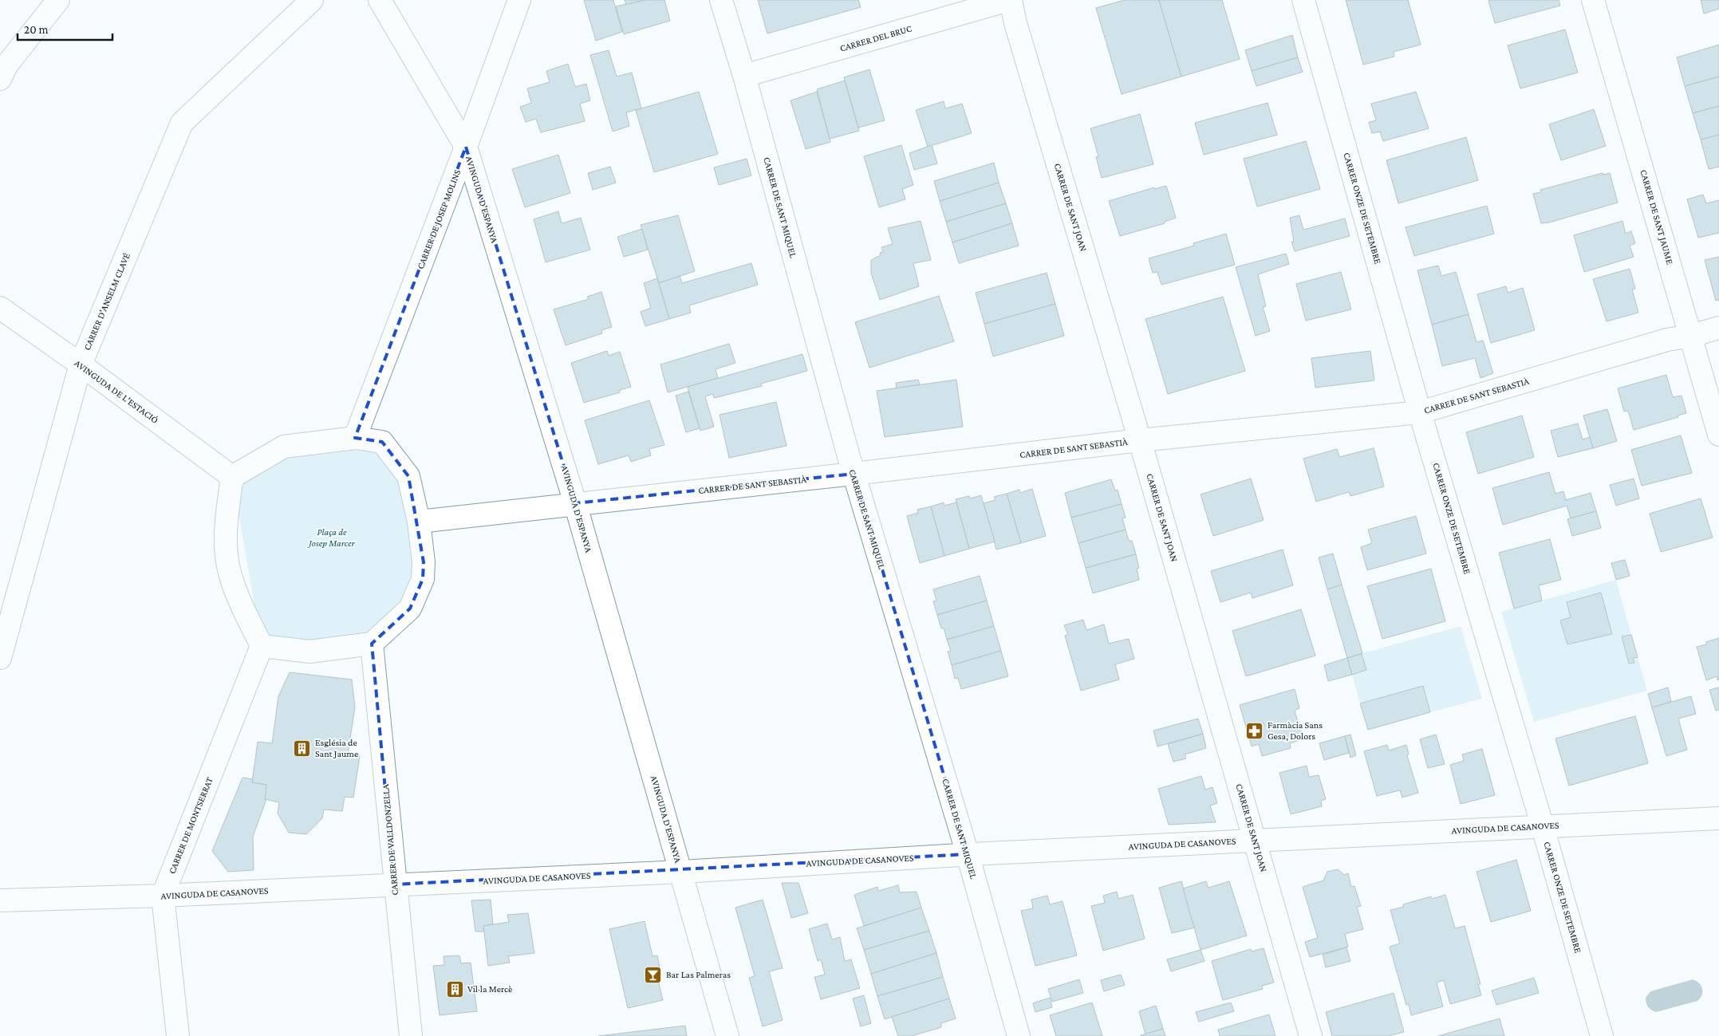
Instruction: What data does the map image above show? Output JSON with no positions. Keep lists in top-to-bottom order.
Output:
{
  "streets": {
    "street": [
      "CARRER DEL BRUC",
      "AVINGUDA D'ESPANYA",
      "CARRER DE SANT MIQUEL",
      "CARRER DE SANT JOAN",
      "CARRER ONZE DE SETEMBRE",
      "CARRER DE SANT JAUME",
      "CARRER DE JOSEP MOLINS",
      "CARRER D'ANSELM CLAVÉ",
      "AVINGUDA DE L'ESTACIÓ",
      "CARRER DE SANT SEBASTIÀ",
      "CARRER DE MONTSERRAT",
      "AVINGUDA DE CASANOVES",
      "CARRER DE VALLDONZELLA"
    ]
  },
  "crossings": [
    ["CARRER DEL BRUC", "CARRER DE SANT MIQUEL"],
    ["CARRER DEL BRUC", "CARRER DE SANT JOAN"],
    ["AVINGUDA D'ESPANYA", "CARRER DE JOSEP MOLINS"],
    ["AVINGUDA D'ESPANYA", "CARRER DE SANT SEBASTIÀ"],
    ["AVINGUDA D'ESPANYA", "AVINGUDA DE CASANOVES"],
    ["CARRER DE SANT MIQUEL", "CARRER DE SANT SEBASTIÀ"],
    ["CARRER DE SANT MIQUEL", "AVINGUDA DE CASANOVES"],
    ["CARRER DE SANT JOAN", "CARRER DE SANT SEBASTIÀ"],
    ["CARRER DE SANT JOAN", "AVINGUDA DE CASANOVES"],
    ["CARRER ONZE DE SETEMBRE", "CARRER DE SANT SEBASTIÀ"],
    ["CARRER ONZE DE SETEMBRE", "AVINGUDA DE CASANOVES"],
    ["CARRER DE SANT JAUME", "CARRER DE SANT SEBASTIÀ"],
    ["CARRER D'ANSELM CLAVÉ", "AVINGUDA DE L'ESTACIÓ"],
    ["CARRER DE MONTSERRAT", "AVINGUDA DE CASANOVES"],
    ["AVINGUDA DE CASANOVES", "CARRER DE VALLDONZELLA"]
  ],
  "parks": ["Plaça de Josep Marcer"],
  "places": {
    "pharmacy": ["Farmàcia Sans Gesa, Dolors"],
    "building": ["Església de Sant Jaume", "Vil·la Mercè"],
    "bar": ["Bar Las Palmeras"]
  },
  "scale_bar": "20 m"
}
